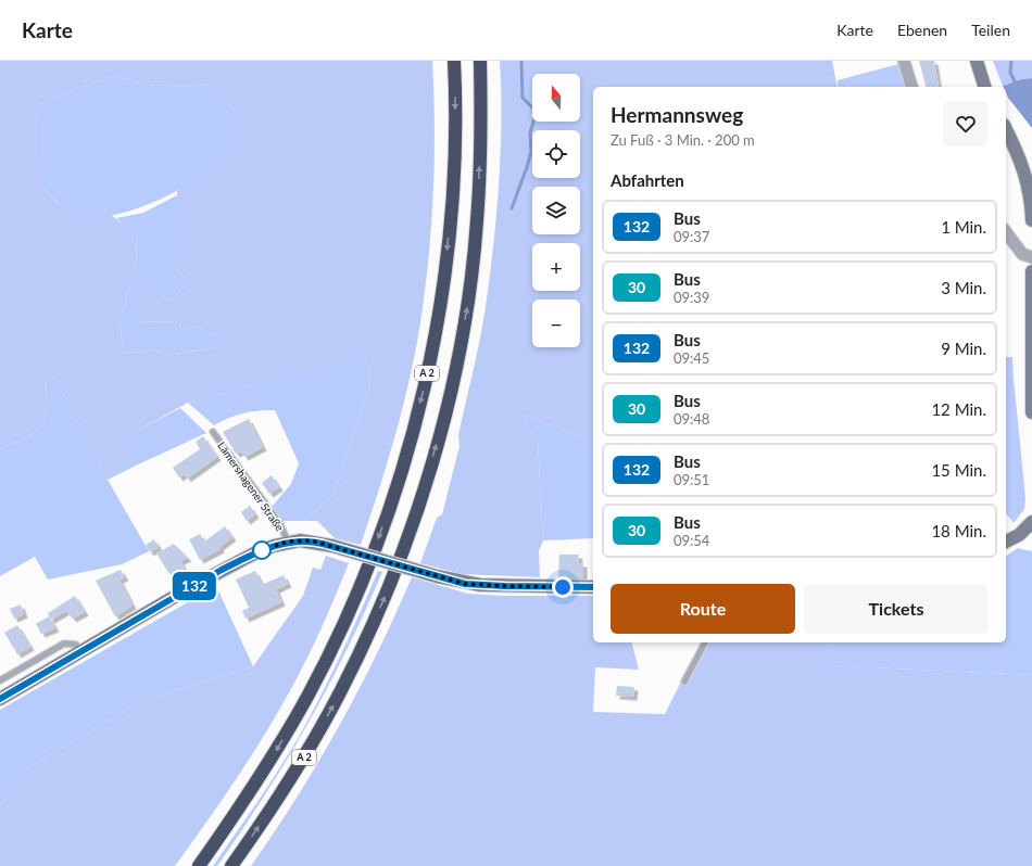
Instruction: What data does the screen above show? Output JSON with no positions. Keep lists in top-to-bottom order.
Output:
{
  "streets": {
    "highway": ["A 2"],
    "main road": ["Lämershagener Straße"]
  },
  "lines": ["bus line 132"],
  "north": "top",
  "page": {
    "header": "Karte",
    "nav": ["Karte", "Ebenen", "Teilen"],
    "on_map": "132",
    "map_buttons": ["+", "−"],
    "heading": [
      ["Hermannsweg", "Zu Fuß · 3 Min. · 200 m"],
      "Abfahrten"
    ],
    "list": [
      {
        "mark": "132",
        "name": "Bus",
        "note": "09:37",
        "value": "1 Min."
      },
      {
        "mark": "30",
        "name": "Bus",
        "note": "09:39",
        "value": "3 Min."
      },
      {
        "mark": "132",
        "name": "Bus",
        "note": "09:45",
        "value": "9 Min."
      },
      {
        "mark": "30",
        "name": "Bus",
        "note": "09:48",
        "value": "12 Min."
      },
      {
        "mark": "132",
        "name": "Bus",
        "note": "09:51",
        "value": "15 Min."
      },
      {
        "mark": "30",
        "name": "Bus",
        "note": "09:54",
        "value": "18 Min."
      }
    ],
    "buttons": ["Route", "Tickets"]
  }
}
